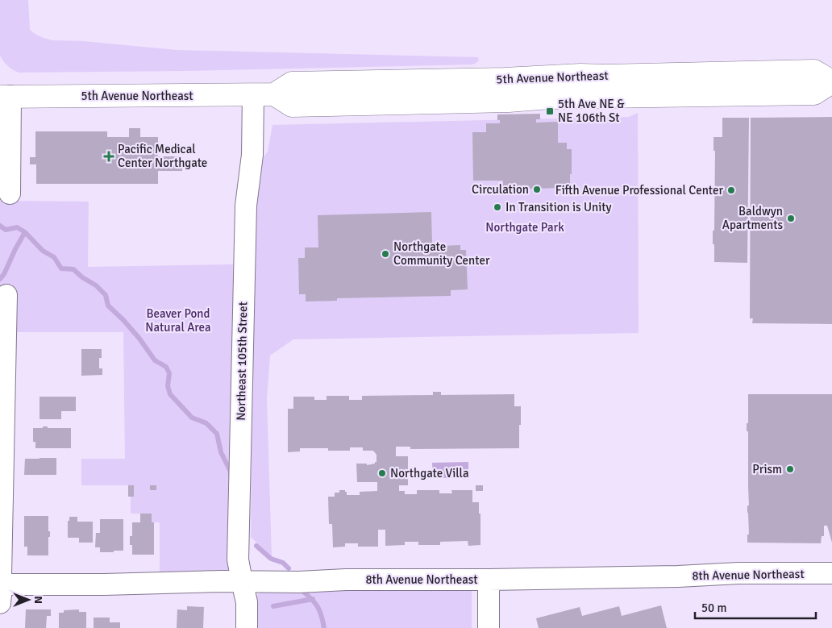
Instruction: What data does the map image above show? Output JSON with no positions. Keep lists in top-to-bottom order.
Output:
{
  "streets": {
    "main road": ["5th Avenue Northeast"],
    "street": ["Northeast 105th Street", "8th Avenue Northeast"]
  },
  "crossings": [
    ["5th Avenue Northeast", "Northeast 105th Street"],
    ["Northeast 105th Street", "8th Avenue Northeast"]
  ],
  "parks": ["Northgate Park", "Beaver Pond Natural Area"],
  "places": {
    "transit": ["5th Ave NE & NE 106th St"],
    "health": ["Pacific Medical Center Northgate"],
    "other": [
      "Circulation",
      "Fifth Avenue Professional Center",
      "In Transition is Unity",
      "Baldwyn Apartments",
      "Northgate Community Center",
      "Prism",
      "Northgate Villa"
    ]
  },
  "scale_bar": "50 m",
  "north": "right"
}
